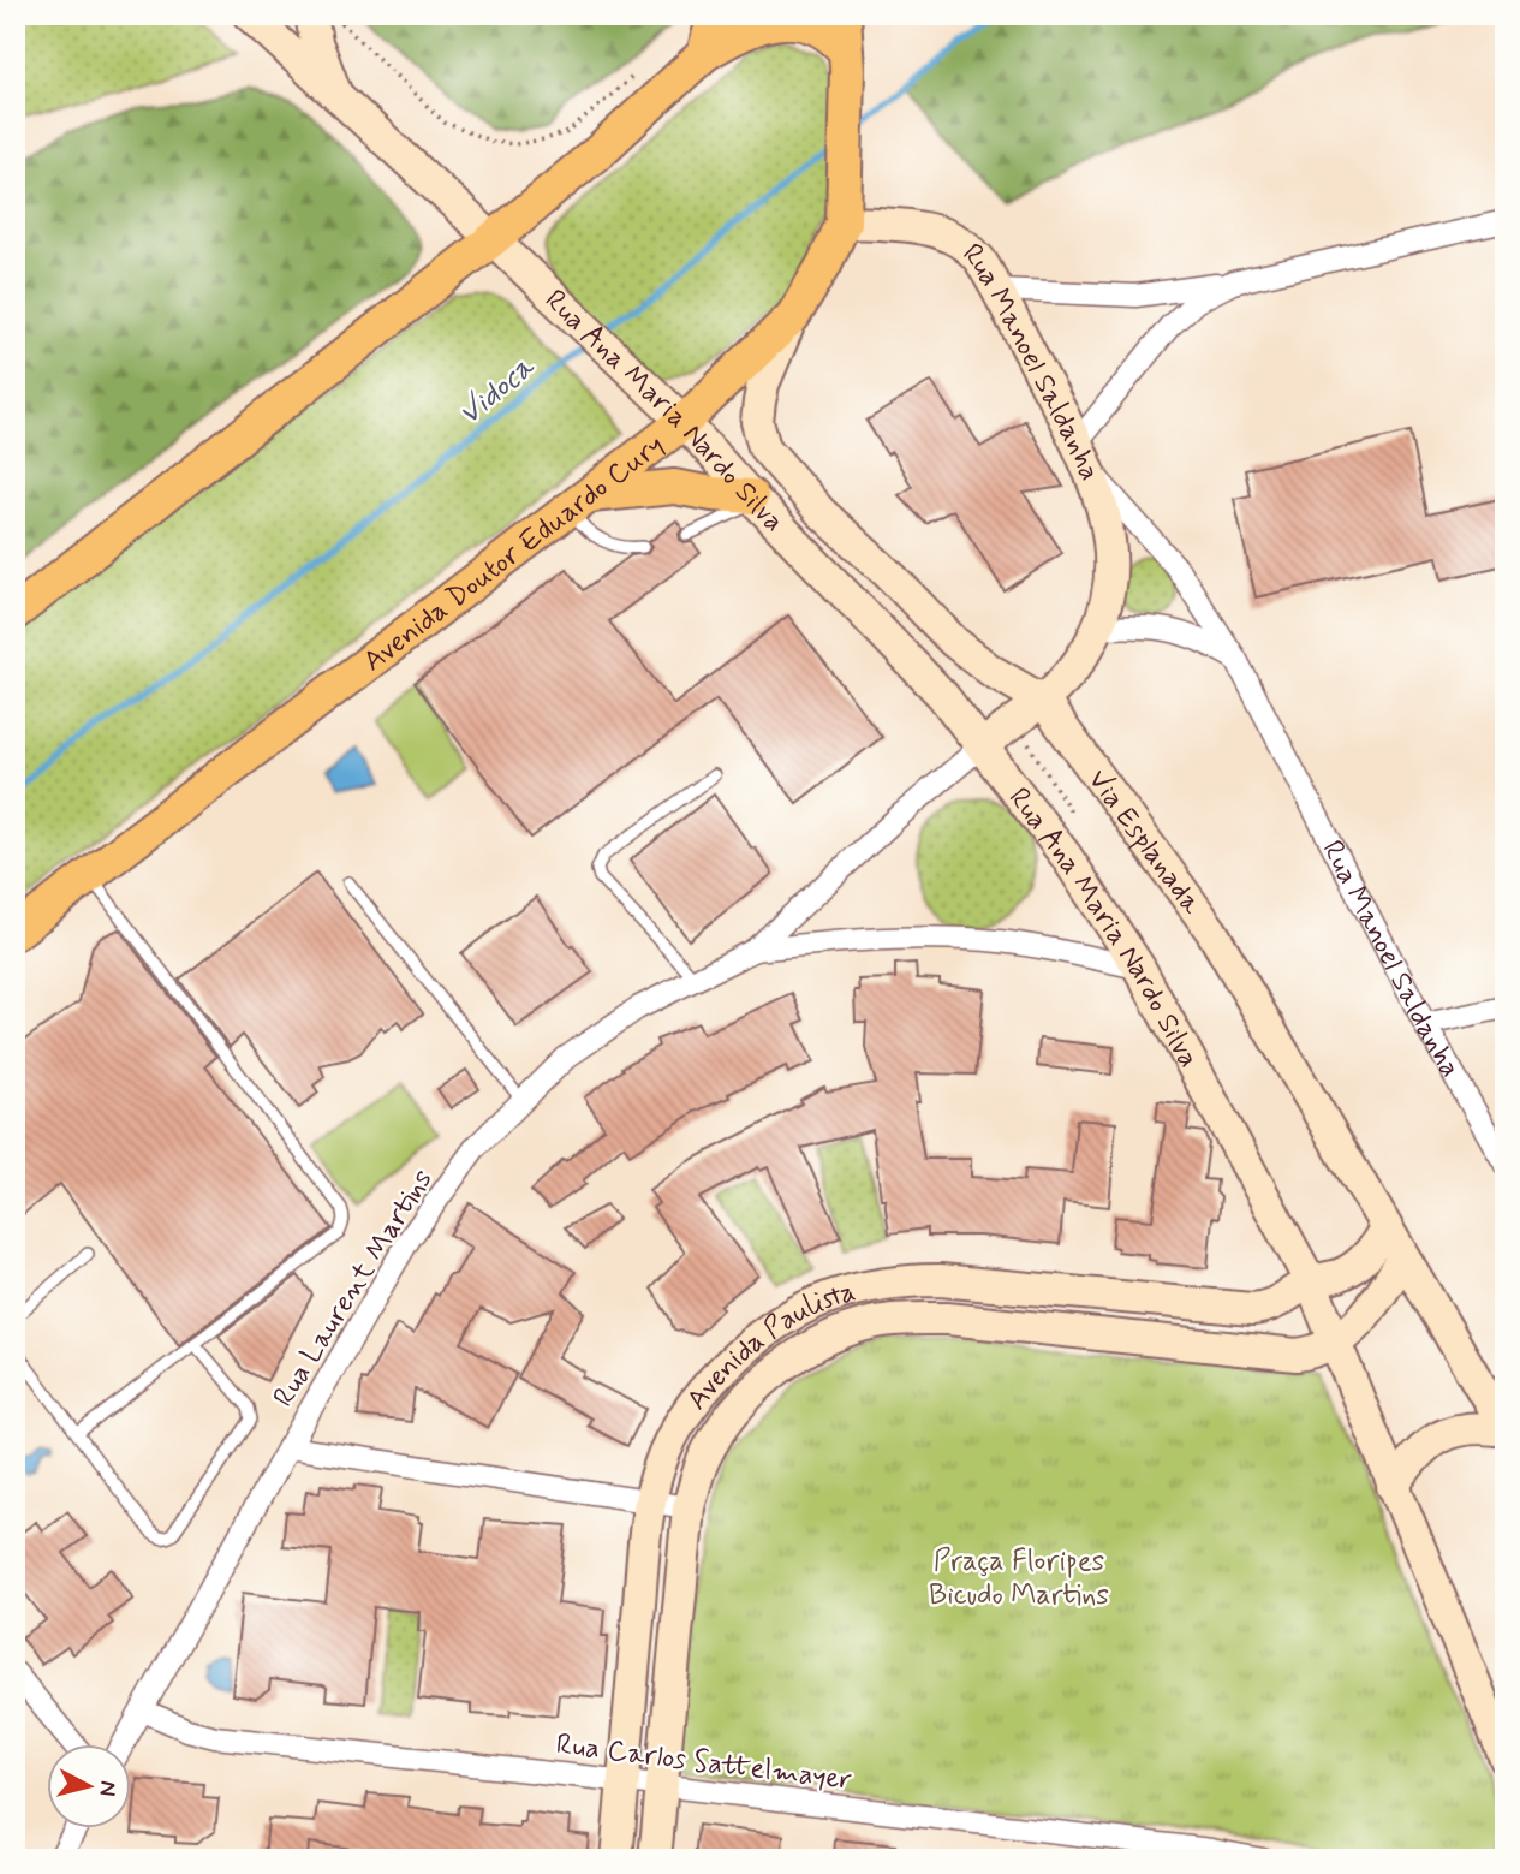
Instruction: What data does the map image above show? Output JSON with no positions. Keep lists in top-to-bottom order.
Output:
{
  "streets": {
    "main road": [
      "Rua Manoel Saldanha",
      "Rua Ana Maria Nardo Silva",
      "Avenida Doutor Eduardo Cury",
      "Via Esplanada",
      "Avenida Paulista"
    ],
    "street": ["Rua Laurent Martins", "Rua Carlos Sattelmayer"]
  },
  "crossings": [
    ["Rua Manoel Saldanha", "Avenida Doutor Eduardo Cury"],
    ["Rua Ana Maria Nardo Silva", "Avenida Doutor Eduardo Cury"],
    ["Rua Ana Maria Nardo Silva", "Rua Laurent Martins"],
    ["Rua Ana Maria Nardo Silva", "Avenida Paulista"],
    ["Avenida Doutor Eduardo Cury", "Via Esplanada"],
    ["Via Esplanada", "Avenida Paulista"],
    ["Rua Laurent Martins", "Rua Carlos Sattelmayer"],
    ["Avenida Paulista", "Rua Carlos Sattelmayer"]
  ],
  "water": ["Vidoca"],
  "parks": ["Praça Floripes Bicudo Martins"],
  "north": "right"
}
